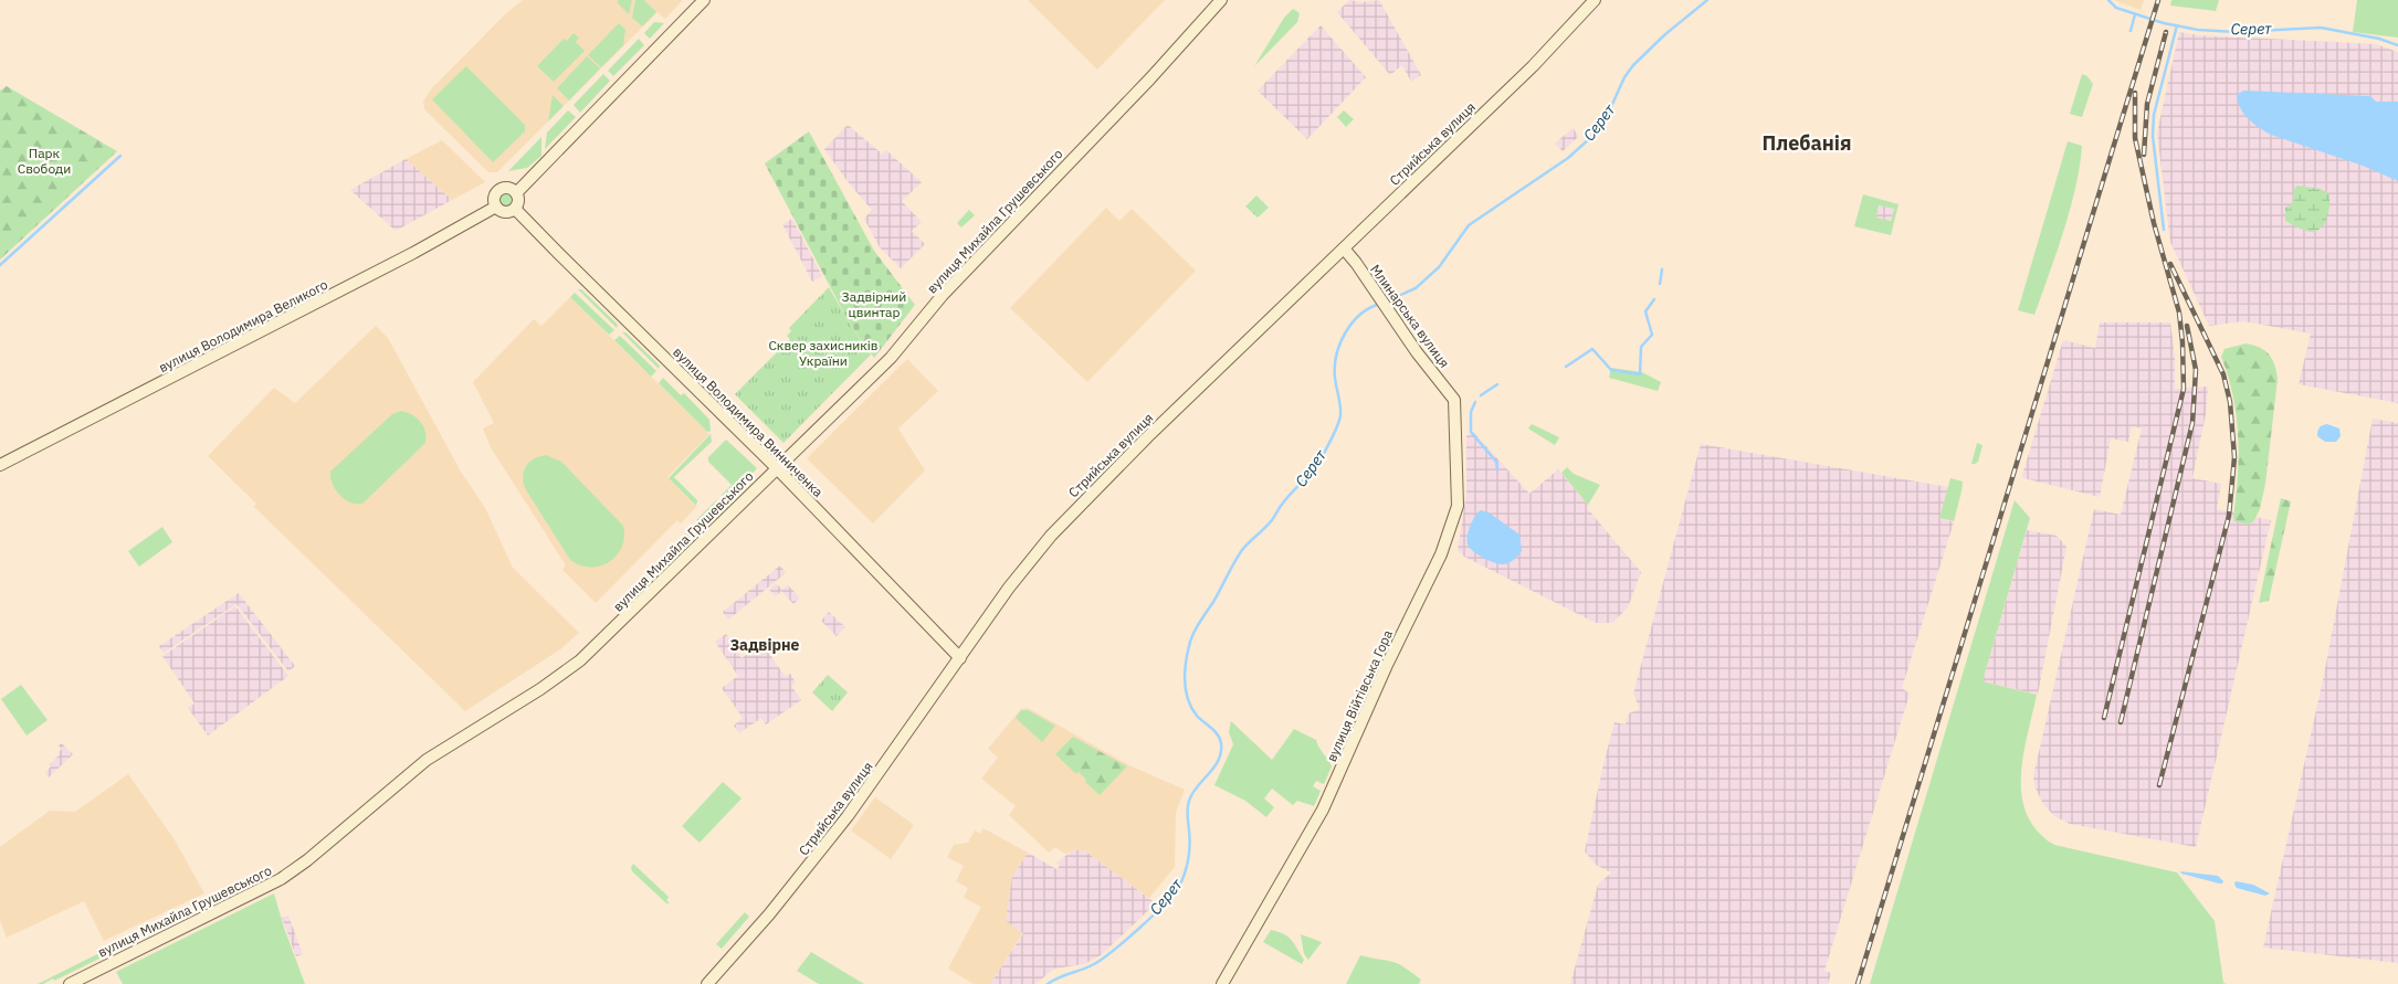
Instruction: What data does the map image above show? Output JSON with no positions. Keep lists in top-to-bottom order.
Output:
{
  "streets": {
    "street": [
      "Стрийська вулиця",
      "вулиця Михайла Грушевського",
      "Млинарська вулиця",
      "вулиця Володимира Великого",
      "вулиця Володимира Винниченка",
      "вулиця Війтівська Гора"
    ]
  },
  "crossings": [
    ["Стрийська вулиця", "Млинарська вулиця"],
    ["Стрийська вулиця", "вулиця Володимира Винниченка"],
    ["вулиця Михайла Грушевського", "вулиця Володимира Винниченка"],
    ["Млинарська вулиця", "вулиця Війтівська Гора"],
    ["вулиця Володимира Великого", "вулиця Володимира Винниченка"]
  ],
  "districts": ["Плебанія", "Задвірне"],
  "water": ["Серет"],
  "parks": ["Парк Свободи", "Задвірний цвинтар", "Сквер захисників України"]
}
